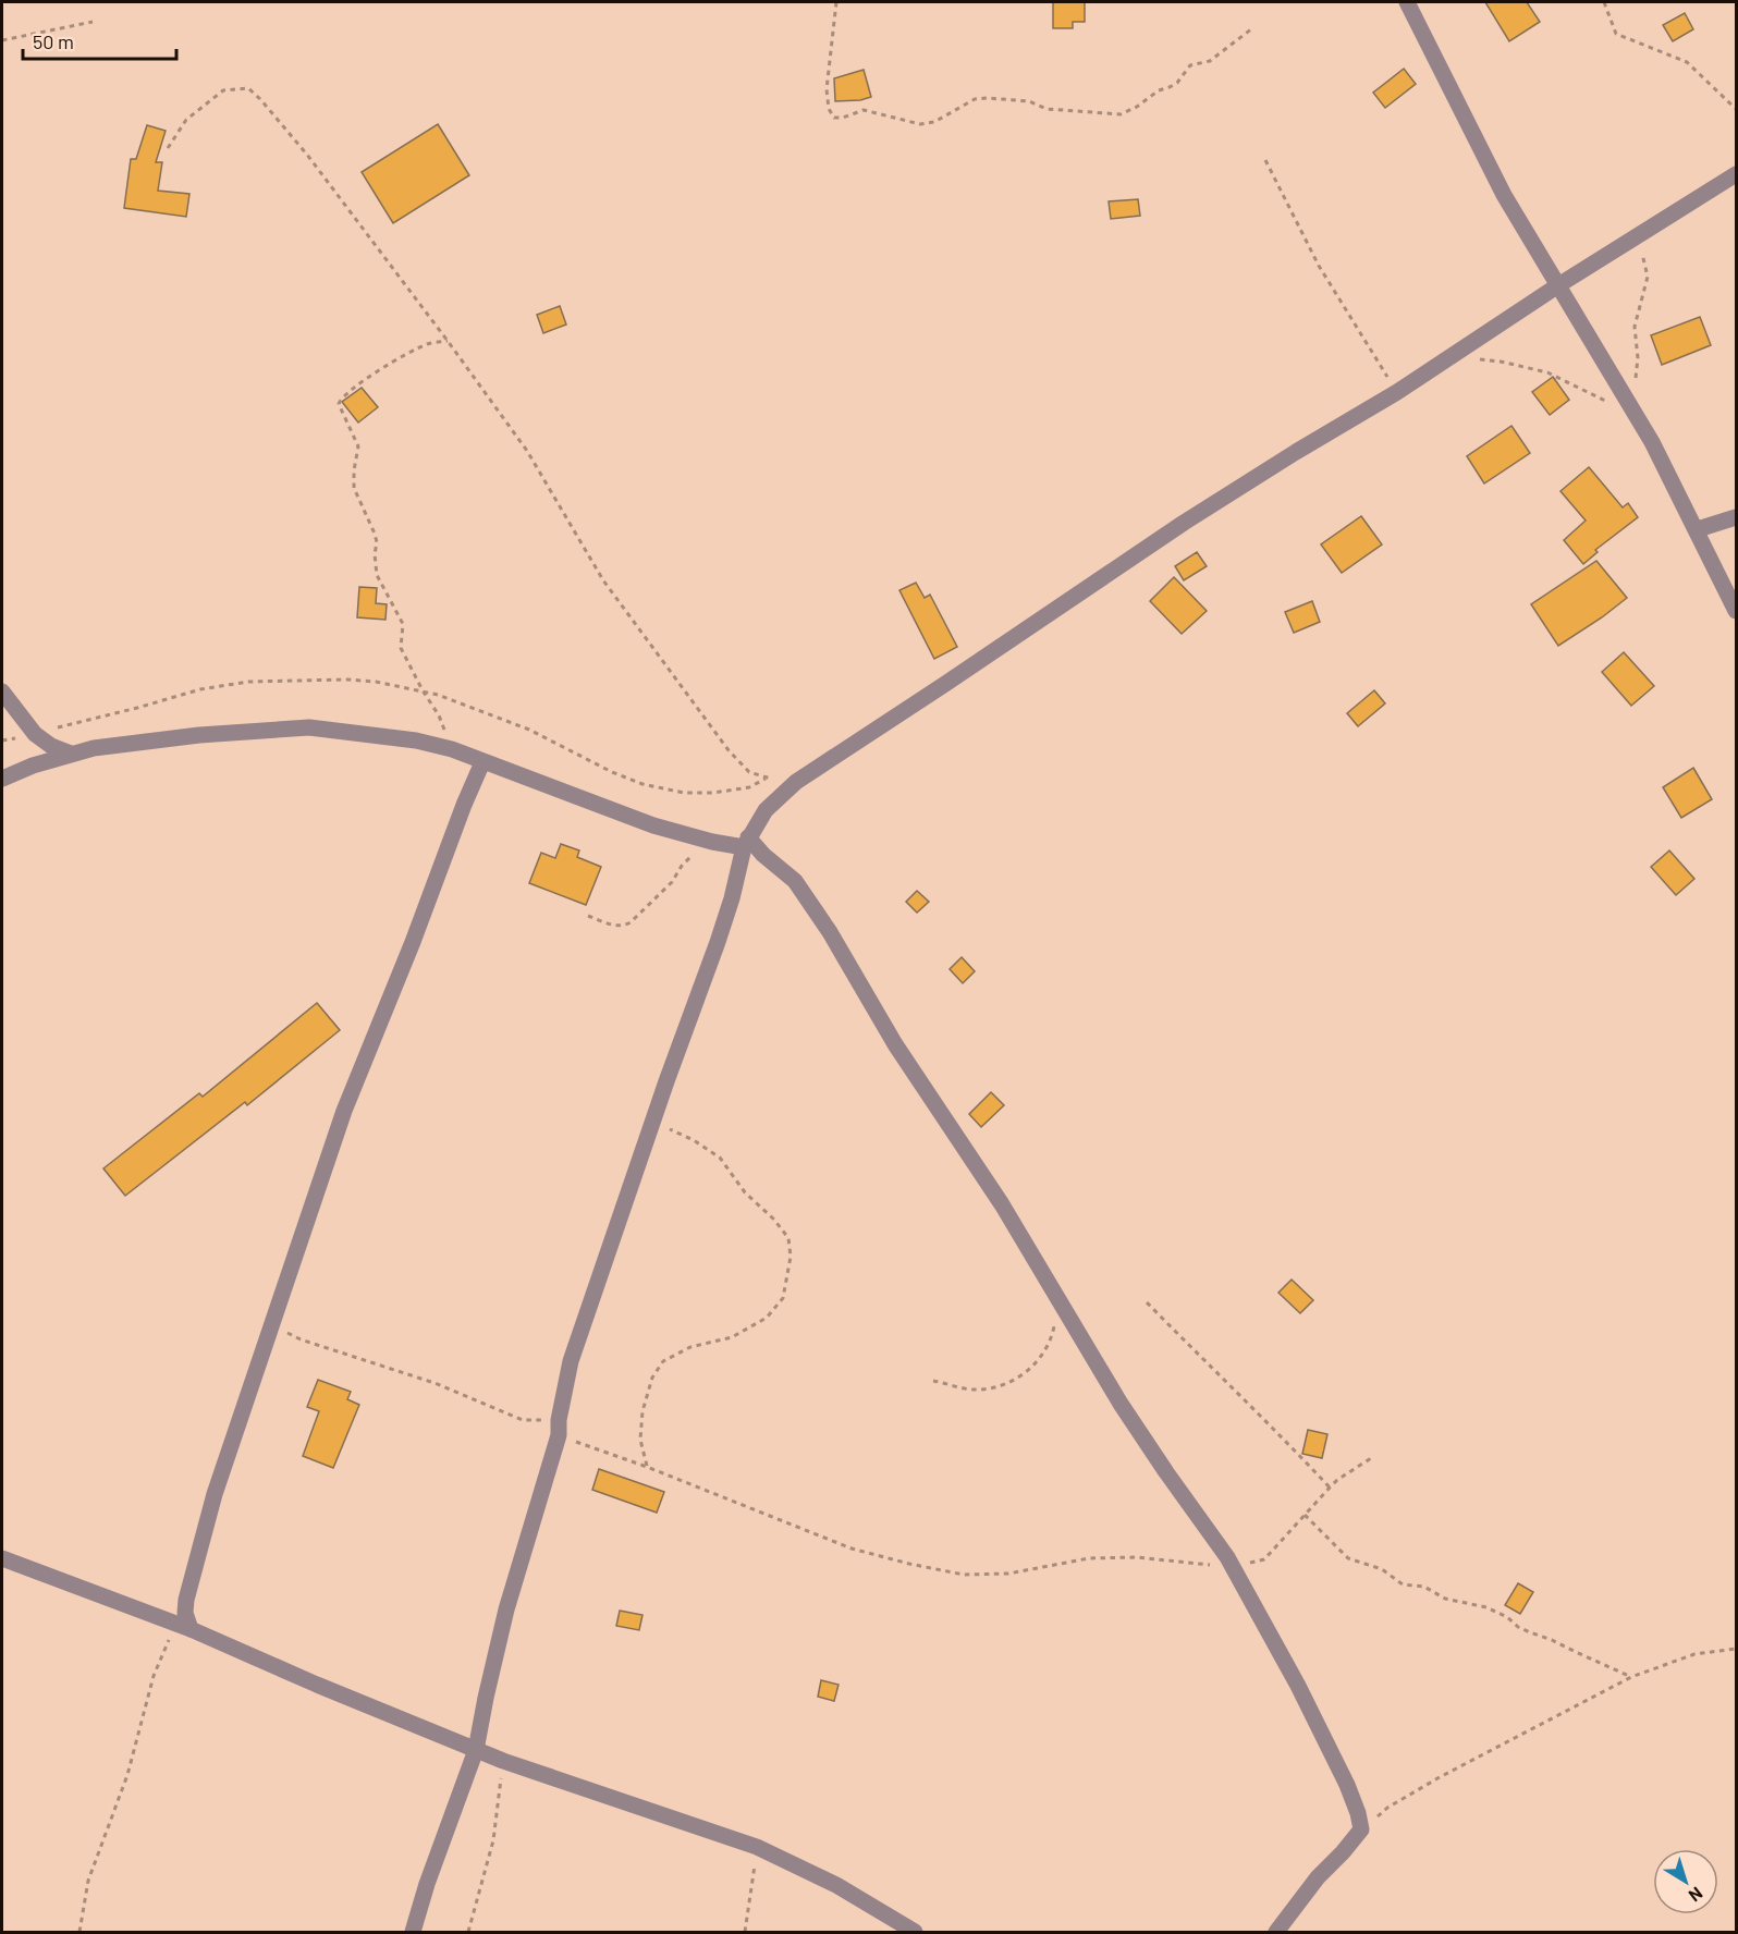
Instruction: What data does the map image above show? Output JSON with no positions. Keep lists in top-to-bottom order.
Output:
{
  "scale_bar": "50 m",
  "north": "bottom right"
}
